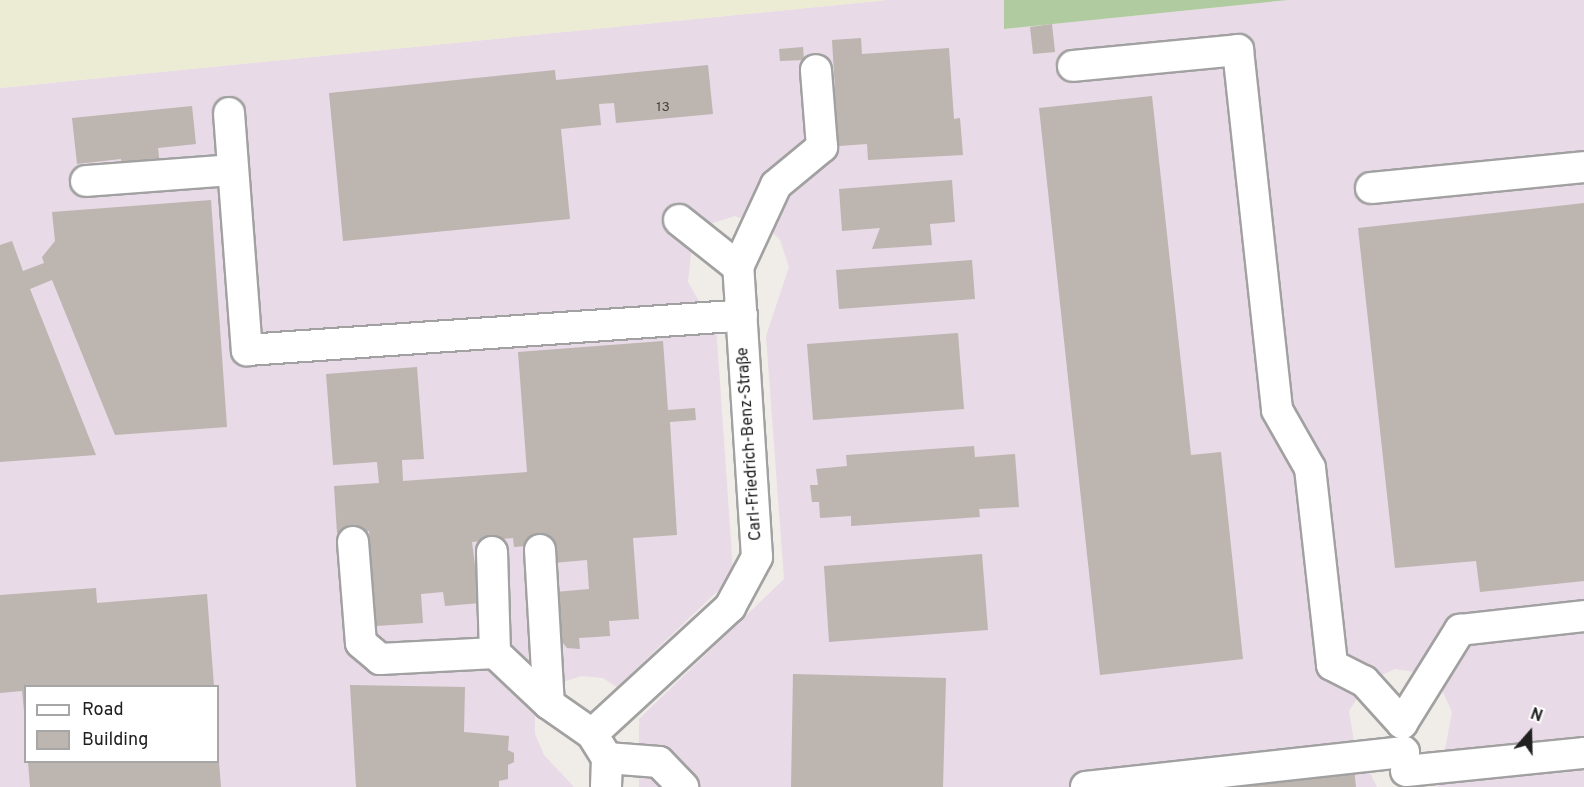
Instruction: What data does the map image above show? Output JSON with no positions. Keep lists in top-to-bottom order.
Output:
{
  "streets": {
    "street": ["Carl-Friedrich-Benz-Straße"]
  },
  "house_numbers": ["13"],
  "legend": ["Road", "Building"],
  "north": "top"
}
